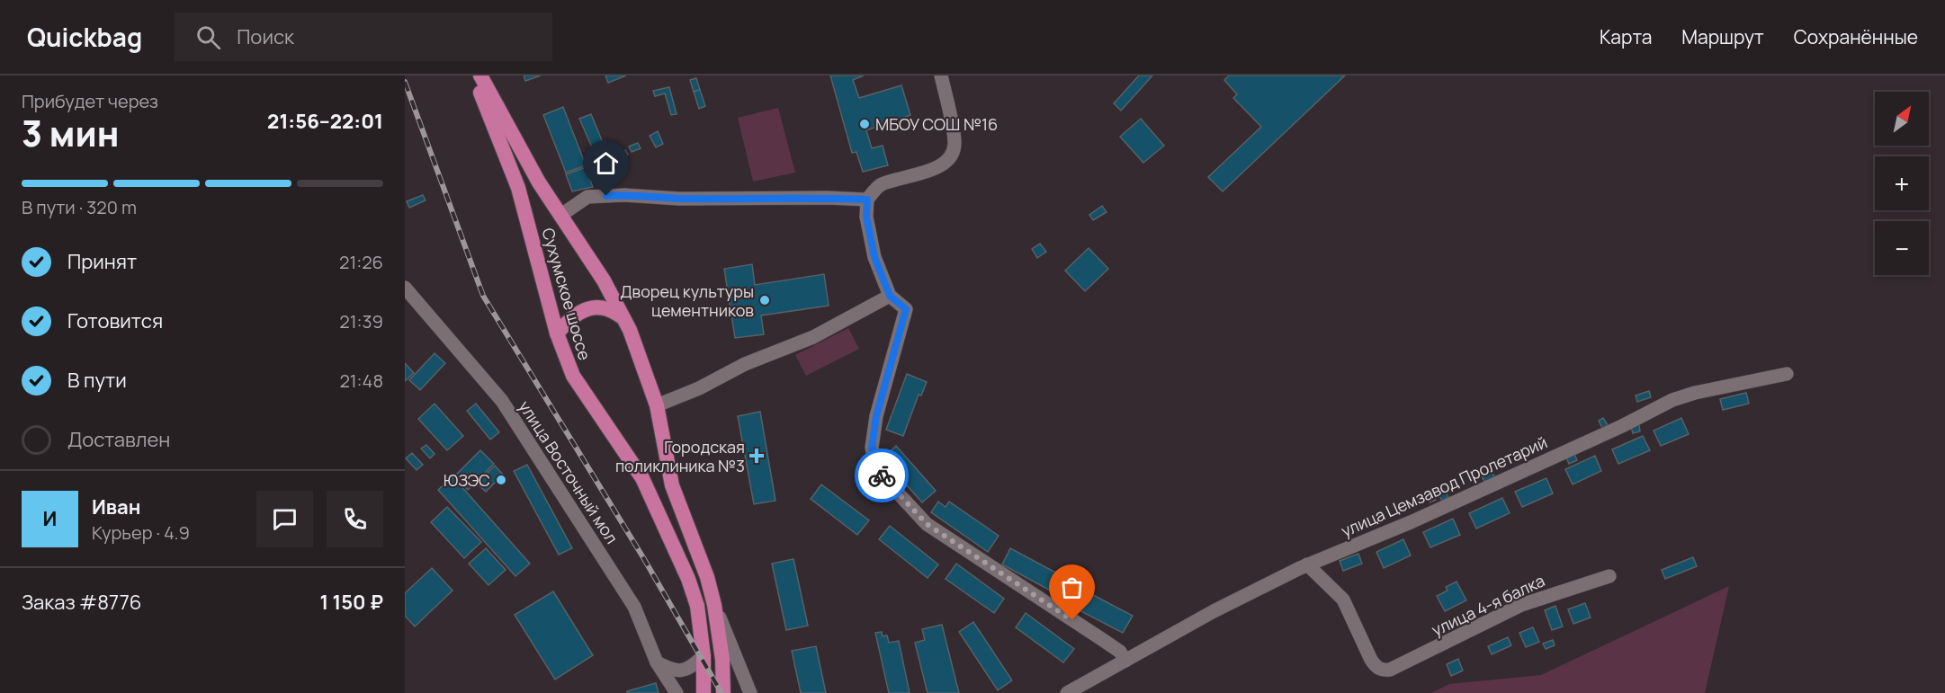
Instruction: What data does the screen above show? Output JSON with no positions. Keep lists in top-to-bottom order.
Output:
{
  "streets": {
    "highway": ["Сухумское шоссе"],
    "street": ["улица Восточный мол", "улица Цемзавод Пролетарий", "улица 4-я балка"]
  },
  "crossings": [
    ["улица Цемзавод Пролетарий", "улица 4-я балка"]
  ],
  "places": {
    "other": ["МБОУ СОШ №16", "Дворец культуры цементников", "ЮЗЭС"],
    "health": ["Городская поликлиника №3"]
  },
  "north": "top right",
  "page": {
    "header": "Quickbag",
    "search": "Поиск",
    "nav": ["Карта", "Маршрут", "Сохранённые"],
    "heading": ["3 мин", "Прибудет через", "21:56–22:01"],
    "panel": [
      "Иван",
      "Курьер · 4.9",
      "Заказ #8776",
      "1 150 ₽"
    ],
    "map_buttons": ["+", "−"],
    "bar": "В пути · 320 m",
    "list": [
      ["Принят", "21:26"],
      ["Готовится", "21:39"],
      ["В пути", "21:48"],
      "Доставлен"
    ],
    "round": "И"
  }
}
